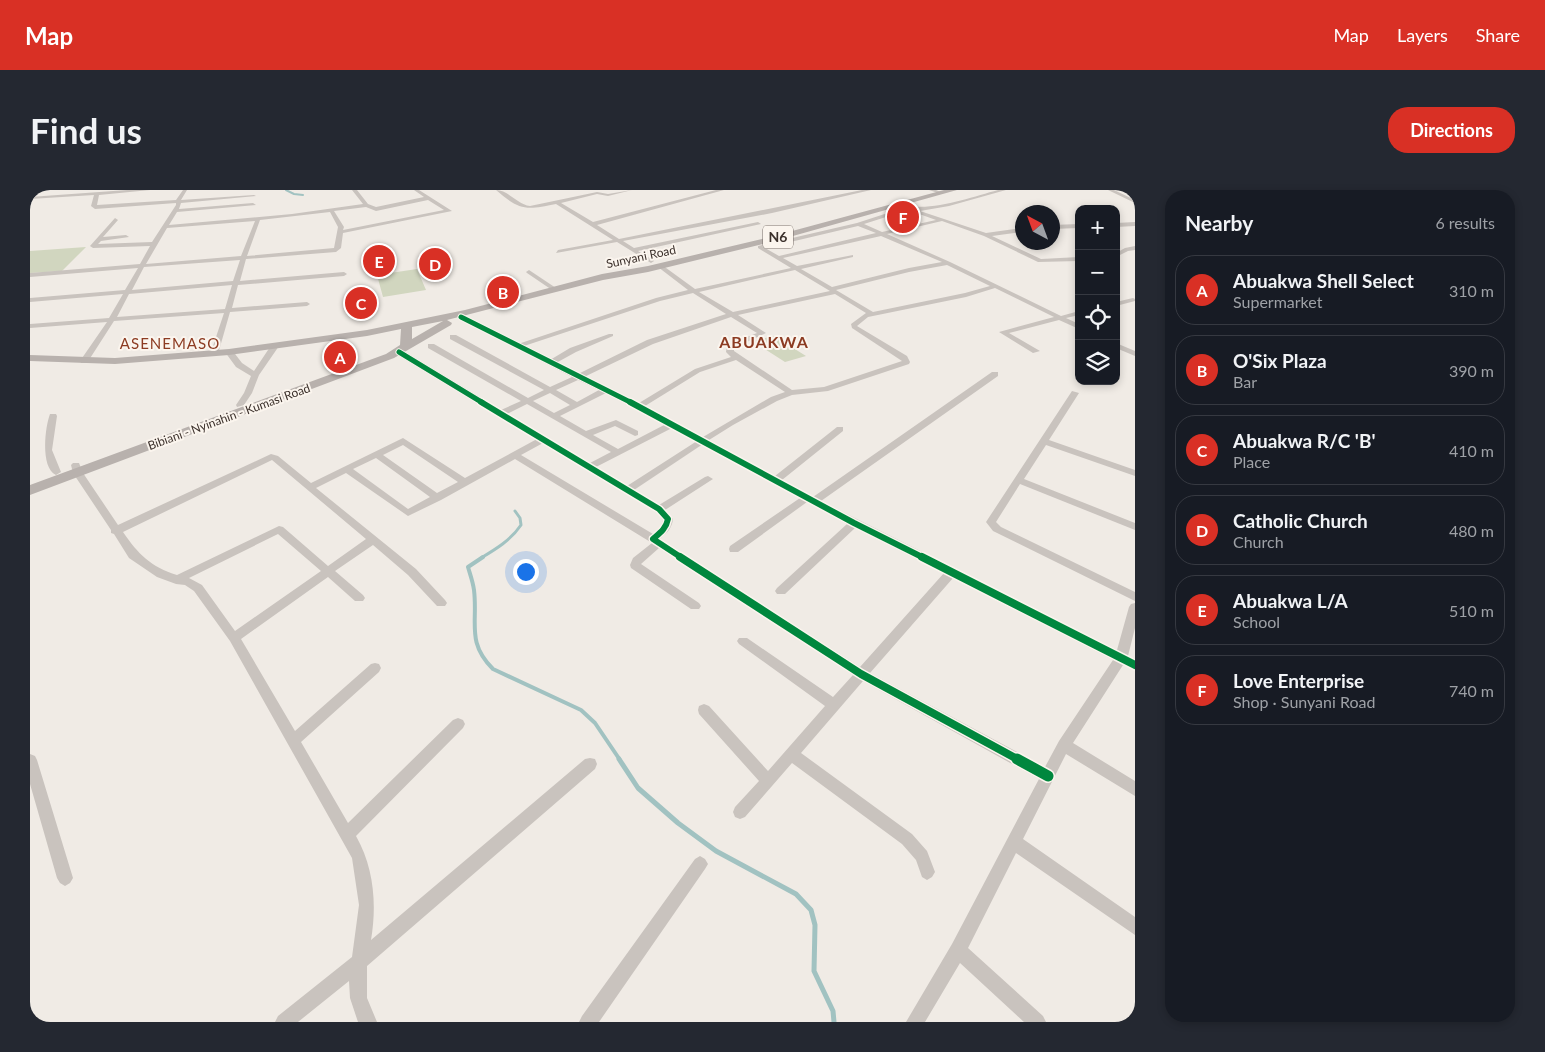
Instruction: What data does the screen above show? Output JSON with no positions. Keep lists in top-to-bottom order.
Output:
{
  "streets": {
    "main road": ["N6", "Sunyani Road", "Bibiani - Nyinahin - Kumasi Road"]
  },
  "crossings": [
    ["N6", "Sunyani Road"],
    ["N6", "Bibiani - Nyinahin - Kumasi Road"]
  ],
  "districts": ["ABUAKWA", "ASENEMASO"],
  "north": "top left",
  "page": {
    "header": "Map",
    "nav": ["Map", "Layers", "Share"],
    "buttons": "Directions",
    "title": "Find us",
    "heading": ["Nearby", "6 results"],
    "pins": [
      "F",
      "E",
      "D",
      "B",
      "C",
      "A"
    ],
    "map_buttons": ["+", "−"],
    "list": [
      {
        "mark": "A",
        "name": "Abuakwa Shell Select",
        "note": "Supermarket",
        "value": "310 m"
      },
      {
        "mark": "B",
        "name": "O'Six Plaza",
        "note": "Bar",
        "value": "390 m"
      },
      {
        "mark": "C",
        "name": "Abuakwa R/C 'B'",
        "note": "Place",
        "value": "410 m"
      },
      {
        "mark": "D",
        "name": "Catholic Church",
        "note": "Church",
        "value": "480 m"
      },
      {
        "mark": "E",
        "name": "Abuakwa L/A",
        "note": "School",
        "value": "510 m"
      },
      {
        "mark": "F",
        "name": "Love Enterprise",
        "note": "Shop · Sunyani Road",
        "value": "740 m"
      }
    ]
  }
}
